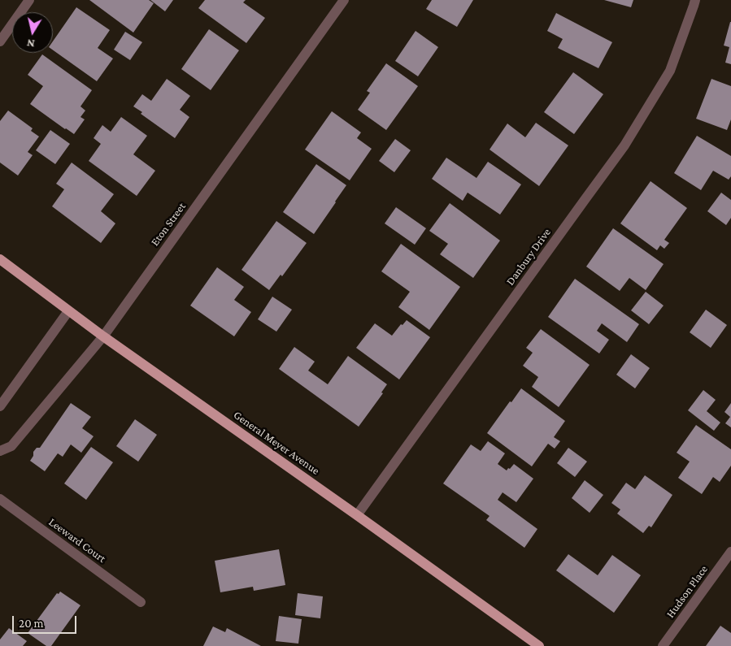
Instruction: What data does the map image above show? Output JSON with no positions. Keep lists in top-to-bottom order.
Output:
{
  "streets": {
    "main road": ["General Meyer Avenue"],
    "street": [
      "Eton Street",
      "Danbury Drive",
      "Leeward Court",
      "Hudson Place"
    ]
  },
  "crossings": [
    ["Eton Street", "General Meyer Avenue"],
    ["Danbury Drive", "General Meyer Avenue"]
  ],
  "scale_bar": "20 m",
  "north": "bottom"
}
